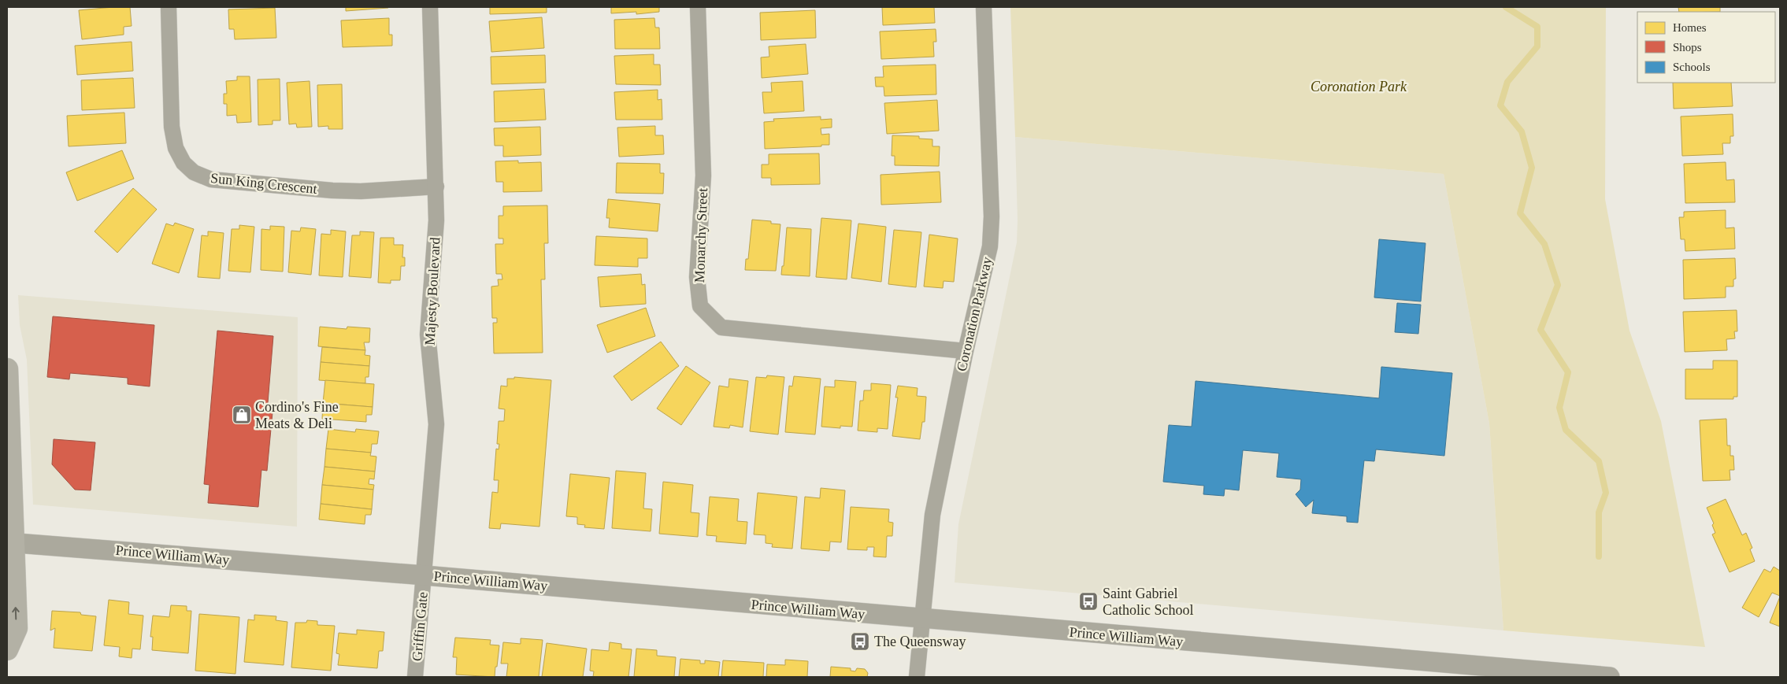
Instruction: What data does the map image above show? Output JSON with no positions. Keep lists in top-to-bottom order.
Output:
{
  "streets": {
    "street": [
      "Sun King Crescent",
      "Monarchy Street",
      "Majesty Boulevard",
      "Coronation Parkway",
      "Prince William Way",
      "Griffin Gate"
    ]
  },
  "crossings": [
    ["Sun King Crescent", "Majesty Boulevard"],
    ["Monarchy Street", "Coronation Parkway"],
    ["Majesty Boulevard", "Prince William Way"],
    ["Majesty Boulevard", "Griffin Gate"],
    ["Coronation Parkway", "Prince William Way"],
    ["Prince William Way", "Griffin Gate"]
  ],
  "parks": ["Coronation Park"],
  "places": {
    "shop": ["Cordino's Fine Meats & Deli"],
    "bus stop": ["Saint Gabriel Catholic School", "The Queensway"]
  },
  "legend": ["Homes", "Shops", "Schools"]
}
